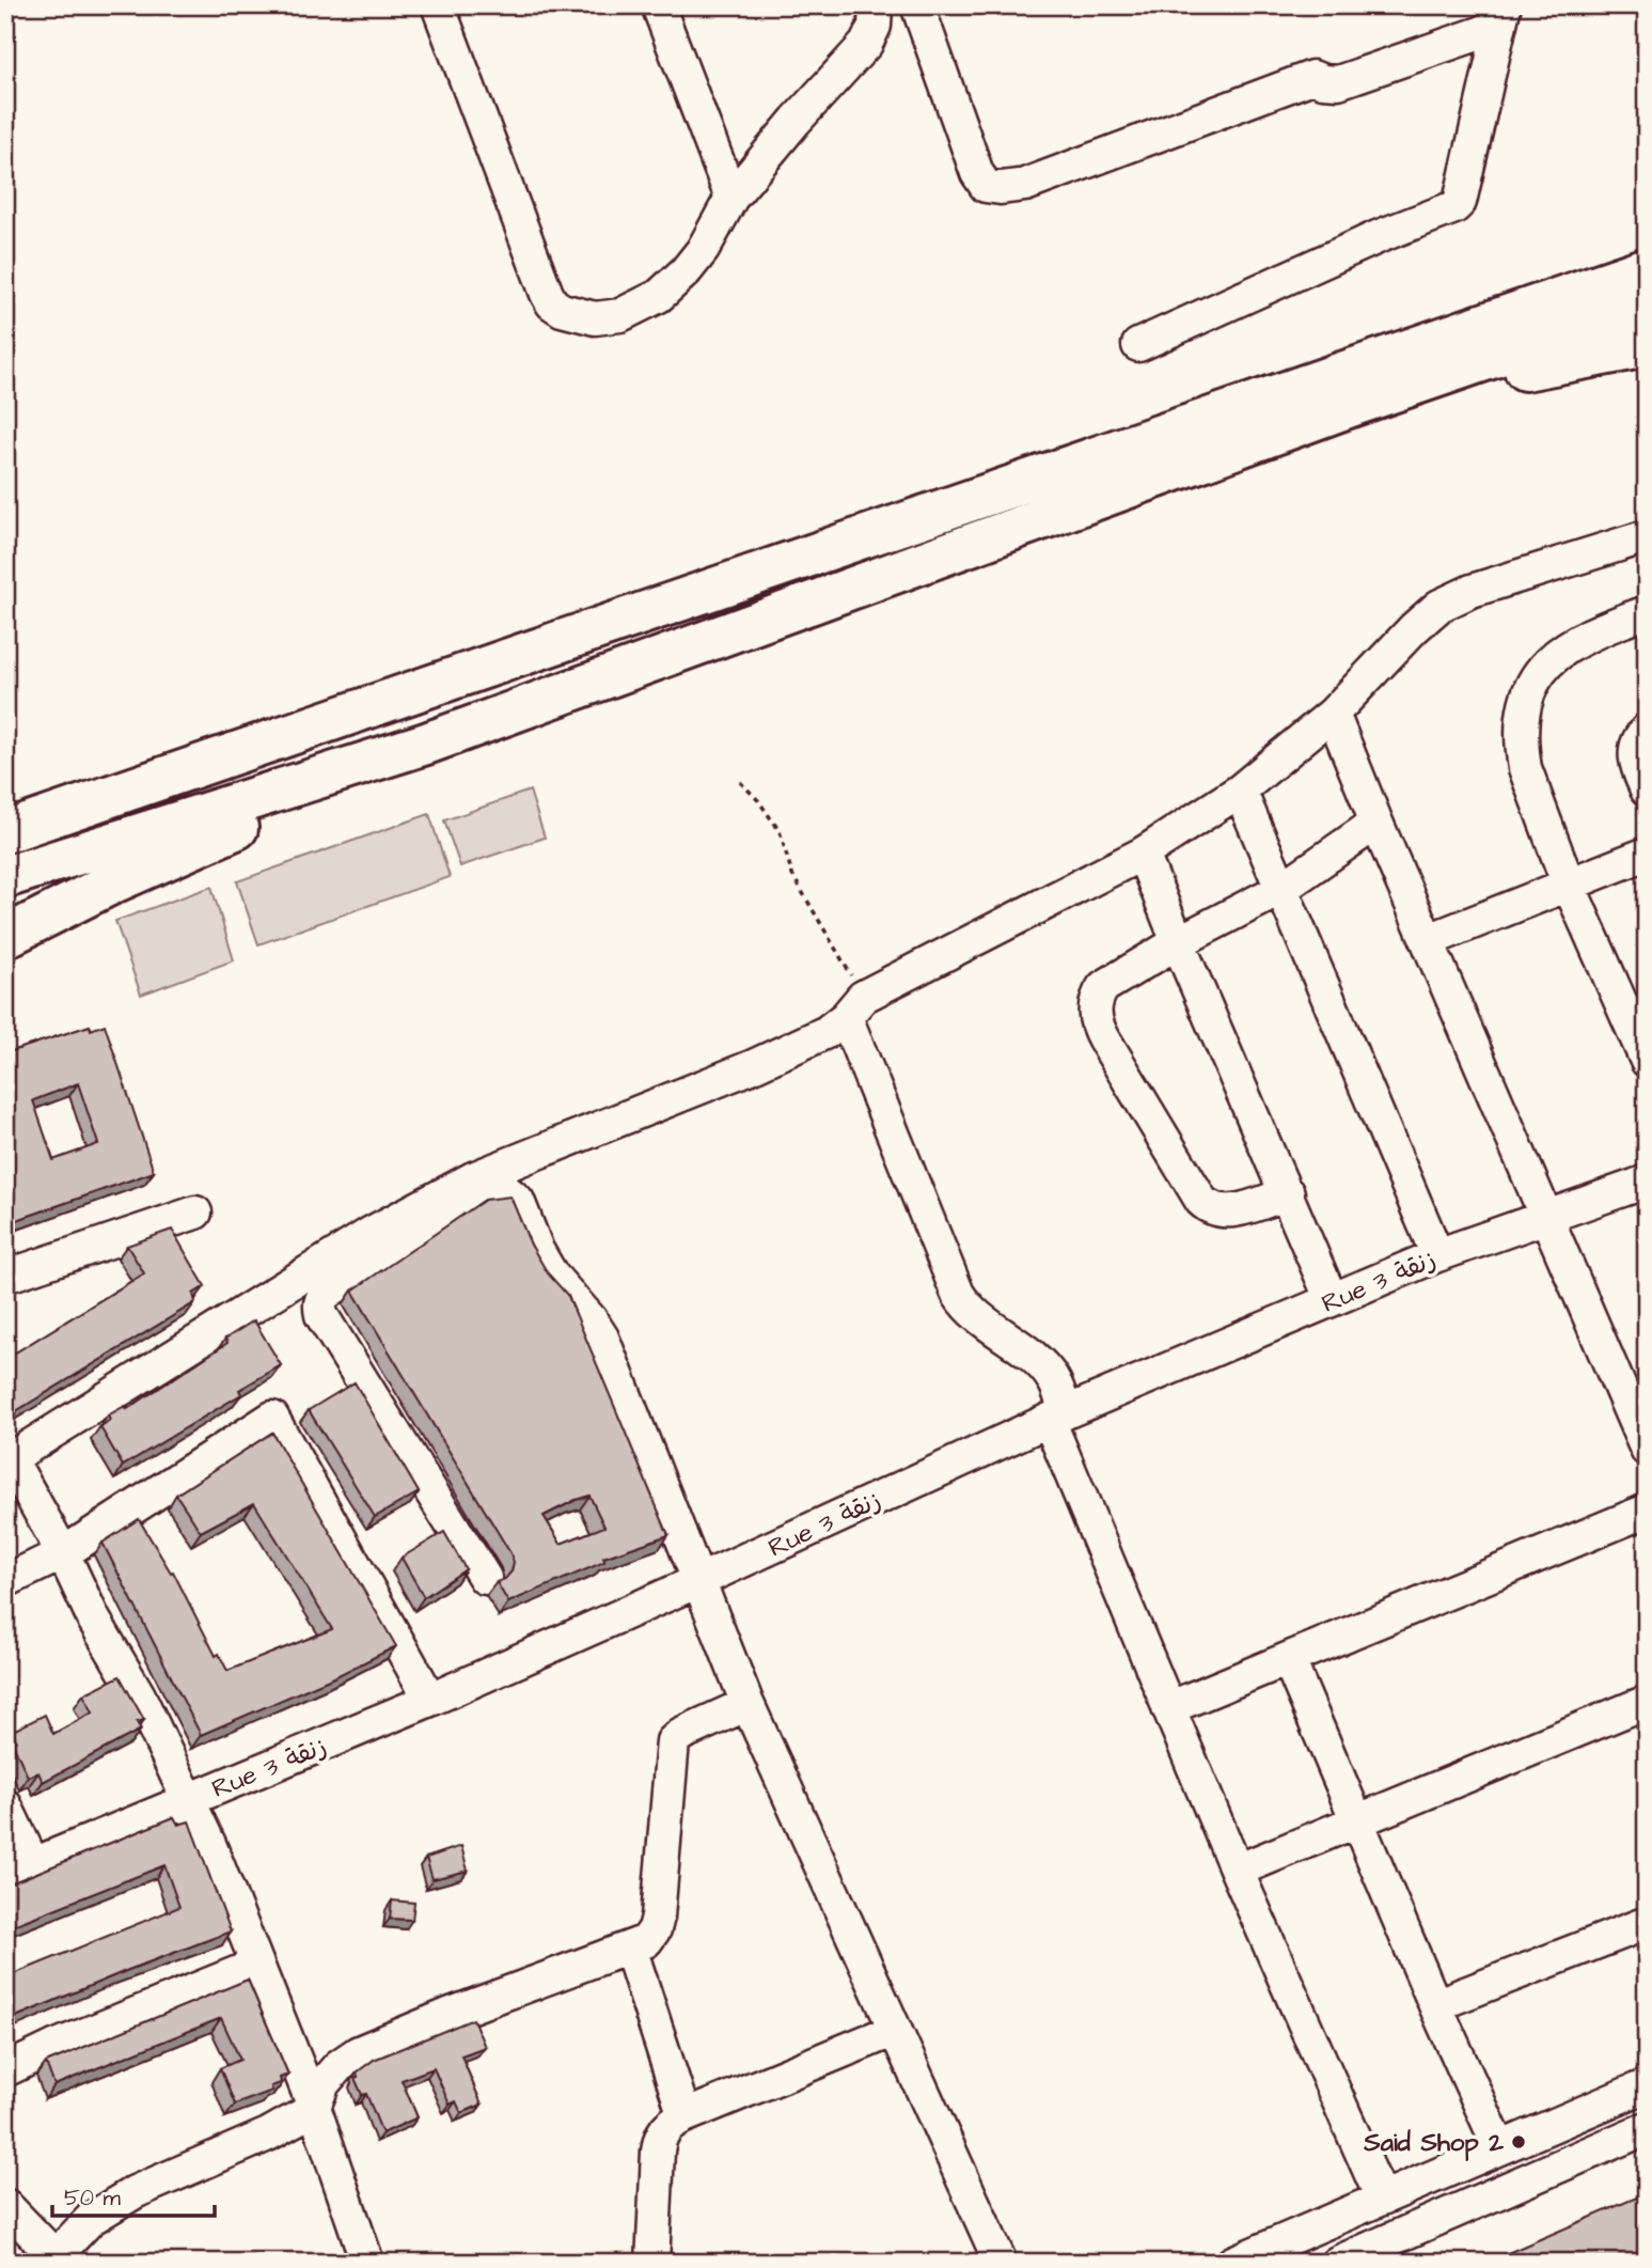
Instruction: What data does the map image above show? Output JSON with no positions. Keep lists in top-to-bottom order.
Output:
{
  "streets": {
    "street": ["Rue 3 زنقة"]
  },
  "places": ["Said Shop 2"],
  "scale_bar": "50 m"
}
